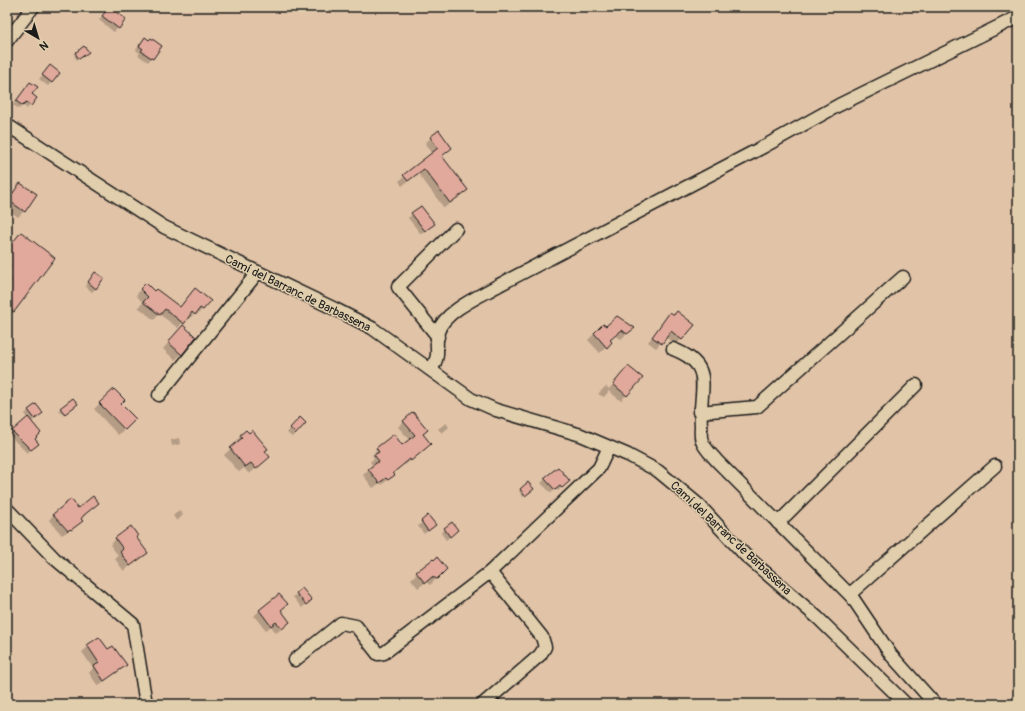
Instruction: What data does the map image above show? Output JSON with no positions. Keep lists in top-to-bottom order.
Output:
{
  "streets": {
    "street": ["Camí del Barranc de Barbassena"]
  },
  "north": "bottom right"
}
